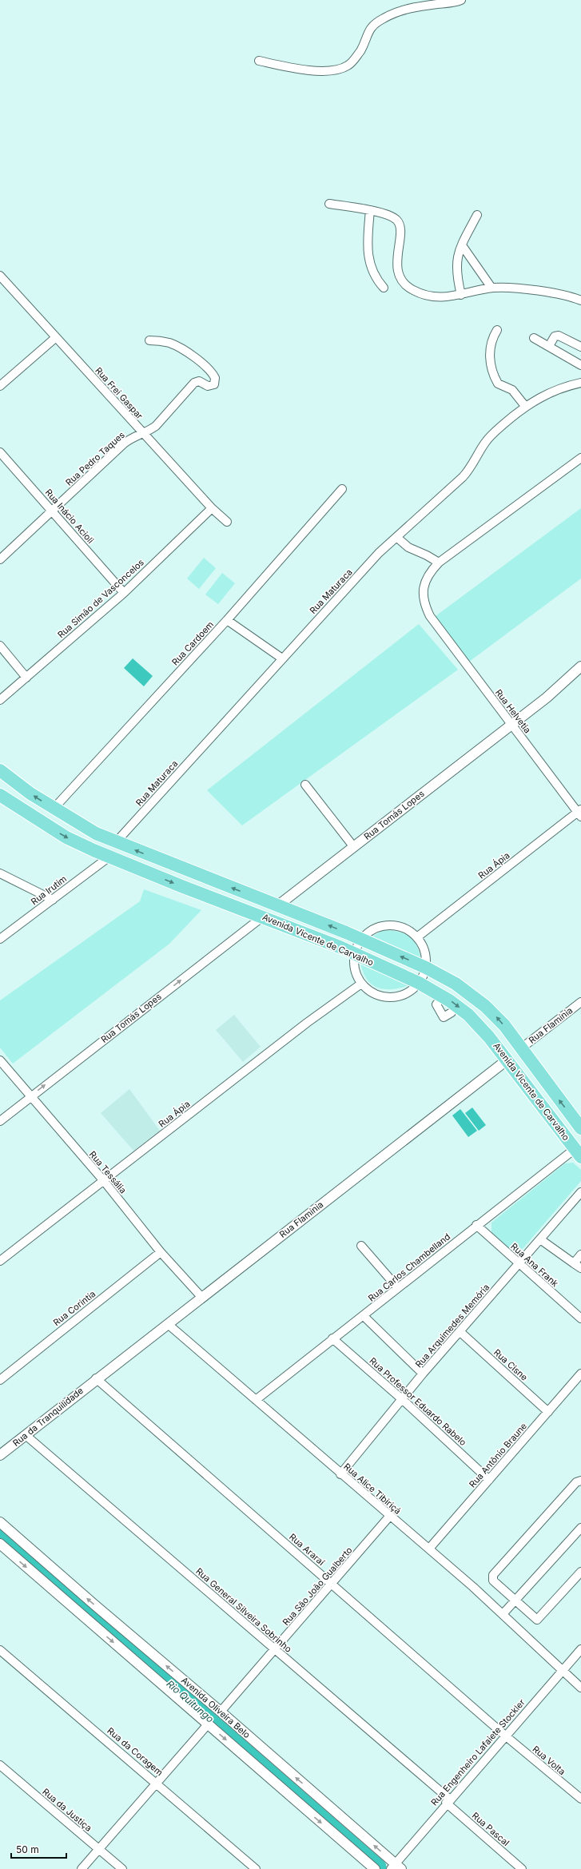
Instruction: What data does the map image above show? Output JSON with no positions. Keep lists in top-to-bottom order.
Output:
{
  "streets": {
    "main road": ["Avenida Vicente de Carvalho"],
    "street": [
      "Rua Frei Gaspar",
      "Rua Pedro Taques",
      "Rua Inácio Acioli",
      "Rua Maturaca",
      "Rua Simão de Vasconcelos",
      "Rua Cardoem",
      "Rua Helvetia",
      "Rua Tomás Lopes",
      "Rua Ápia",
      "Rua Irutim",
      "Rua Flamínia",
      "Rua Tessália",
      "Rua Ana Frank",
      "Rua Carlos Chambelland",
      "Rua Corintia",
      "Rua Arquimedes Memória",
      "Rua Cisne",
      "Rua Professor Eduardo Rabelo",
      "Rua da Tranquilidade",
      "Rua Antônio Braune",
      "Rua Alice Tibiriçá",
      "Rua Araraí",
      "Rua São João Gualberto",
      "Rua General Silveira Sobrinho",
      "Avenida Oliveira Belo",
      "Rua da Coragem",
      "Rua Engenheiro Lafaiete Stockler",
      "Rua Volta",
      "Rua da Justiça",
      "Rua Pascal"
    ]
  },
  "crossings": [
    ["Rua Frei Gaspar", "Rua Pedro Taques"],
    ["Rua Frei Gaspar", "Rua Simão de Vasconcelos"],
    ["Rua Pedro Taques", "Rua Inácio Acioli"],
    ["Rua Inácio Acioli", "Rua Simão de Vasconcelos"],
    ["Rua Maturaca", "Avenida Vicente de Carvalho"],
    ["Rua Cardoem", "Avenida Vicente de Carvalho"],
    ["Rua Helvetia", "Rua Tomás Lopes"],
    ["Rua Helvetia", "Rua Ápia"],
    ["Rua Tomás Lopes", "Avenida Vicente de Carvalho"],
    ["Rua Tomás Lopes", "Rua Tessália"],
    ["Rua Ápia", "Rua Tessália"],
    ["Rua Irutim", "Avenida Vicente de Carvalho"],
    ["Avenida Vicente de Carvalho", "Rua Flamínia"],
    ["Avenida Vicente de Carvalho", "Rua Carlos Chambelland"],
    ["Rua Flamínia", "Rua Tessália"],
    ["Rua Flamínia", "Rua da Tranquilidade"],
    ["Rua Flamínia", "Rua Alice Tibiriçá"],
    ["Rua Flamínia", "Rua Araraí"],
    ["Rua Tessália", "Rua Corintia"],
    ["Rua Ana Frank", "Rua Carlos Chambelland"],
    ["Rua Ana Frank", "Rua Arquimedes Memória"],
    ["Rua Carlos Chambelland", "Rua Professor Eduardo Rabelo"],
    ["Rua Carlos Chambelland", "Rua Alice Tibiriçá"],
    ["Rua Arquimedes Memória", "Rua Cisne"],
    ["Rua Arquimedes Memória", "Rua Professor Eduardo Rabelo"],
    ["Rua Arquimedes Memória", "Rua Alice Tibiriçá"],
    ["Rua Cisne", "Rua Antônio Braune"],
    ["Rua Professor Eduardo Rabelo", "Rua Antônio Braune"],
    ["Rua da Tranquilidade", "Rua Araraí"],
    ["Rua da Tranquilidade", "Rua General Silveira Sobrinho"],
    ["Rua Antônio Braune", "Rua Alice Tibiriçá"],
    ["Rua Alice Tibiriçá", "Rua São João Gualberto"],
    ["Rua Alice Tibiriçá", "Rua Engenheiro Lafaiete Stockler"],
    ["Rua Araraí", "Rua São João Gualberto"],
    ["Rua Araraí", "Rua Engenheiro Lafaiete Stockler"],
    ["Rua Araraí", "Rua Volta"],
    ["Rua São João Gualberto", "Rua General Silveira Sobrinho"],
    ["Rua São João Gualberto", "Avenida Oliveira Belo"],
    ["Rua General Silveira Sobrinho", "Rua Engenheiro Lafaiete Stockler"],
    ["Rua General Silveira Sobrinho", "Rua Pascal"],
    ["Avenida Oliveira Belo", "Rua Engenheiro Lafaiete Stockler"],
    ["Rua Engenheiro Lafaiete Stockler", "Rua Volta"],
    ["Rua Engenheiro Lafaiete Stockler", "Rua Pascal"]
  ],
  "one_way": ["Rua Tomás Lopes"],
  "water": ["Rio Quitungo"],
  "scale_bar": "50 m"
}
